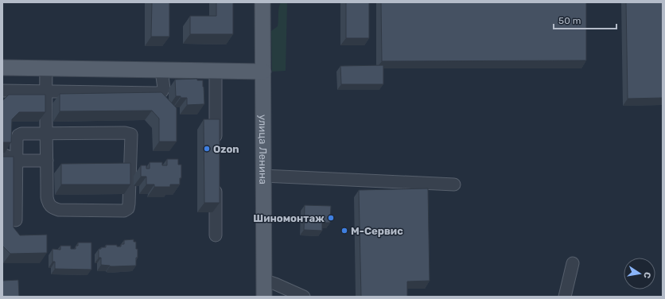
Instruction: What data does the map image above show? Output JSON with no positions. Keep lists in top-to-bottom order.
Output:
{
  "streets": {
    "main road": ["улица Ленина"]
  },
  "places": ["Ozon", "Шиномонтаж", "М-Сервис"],
  "scale_bar": "50 m",
  "north": "right"
}
